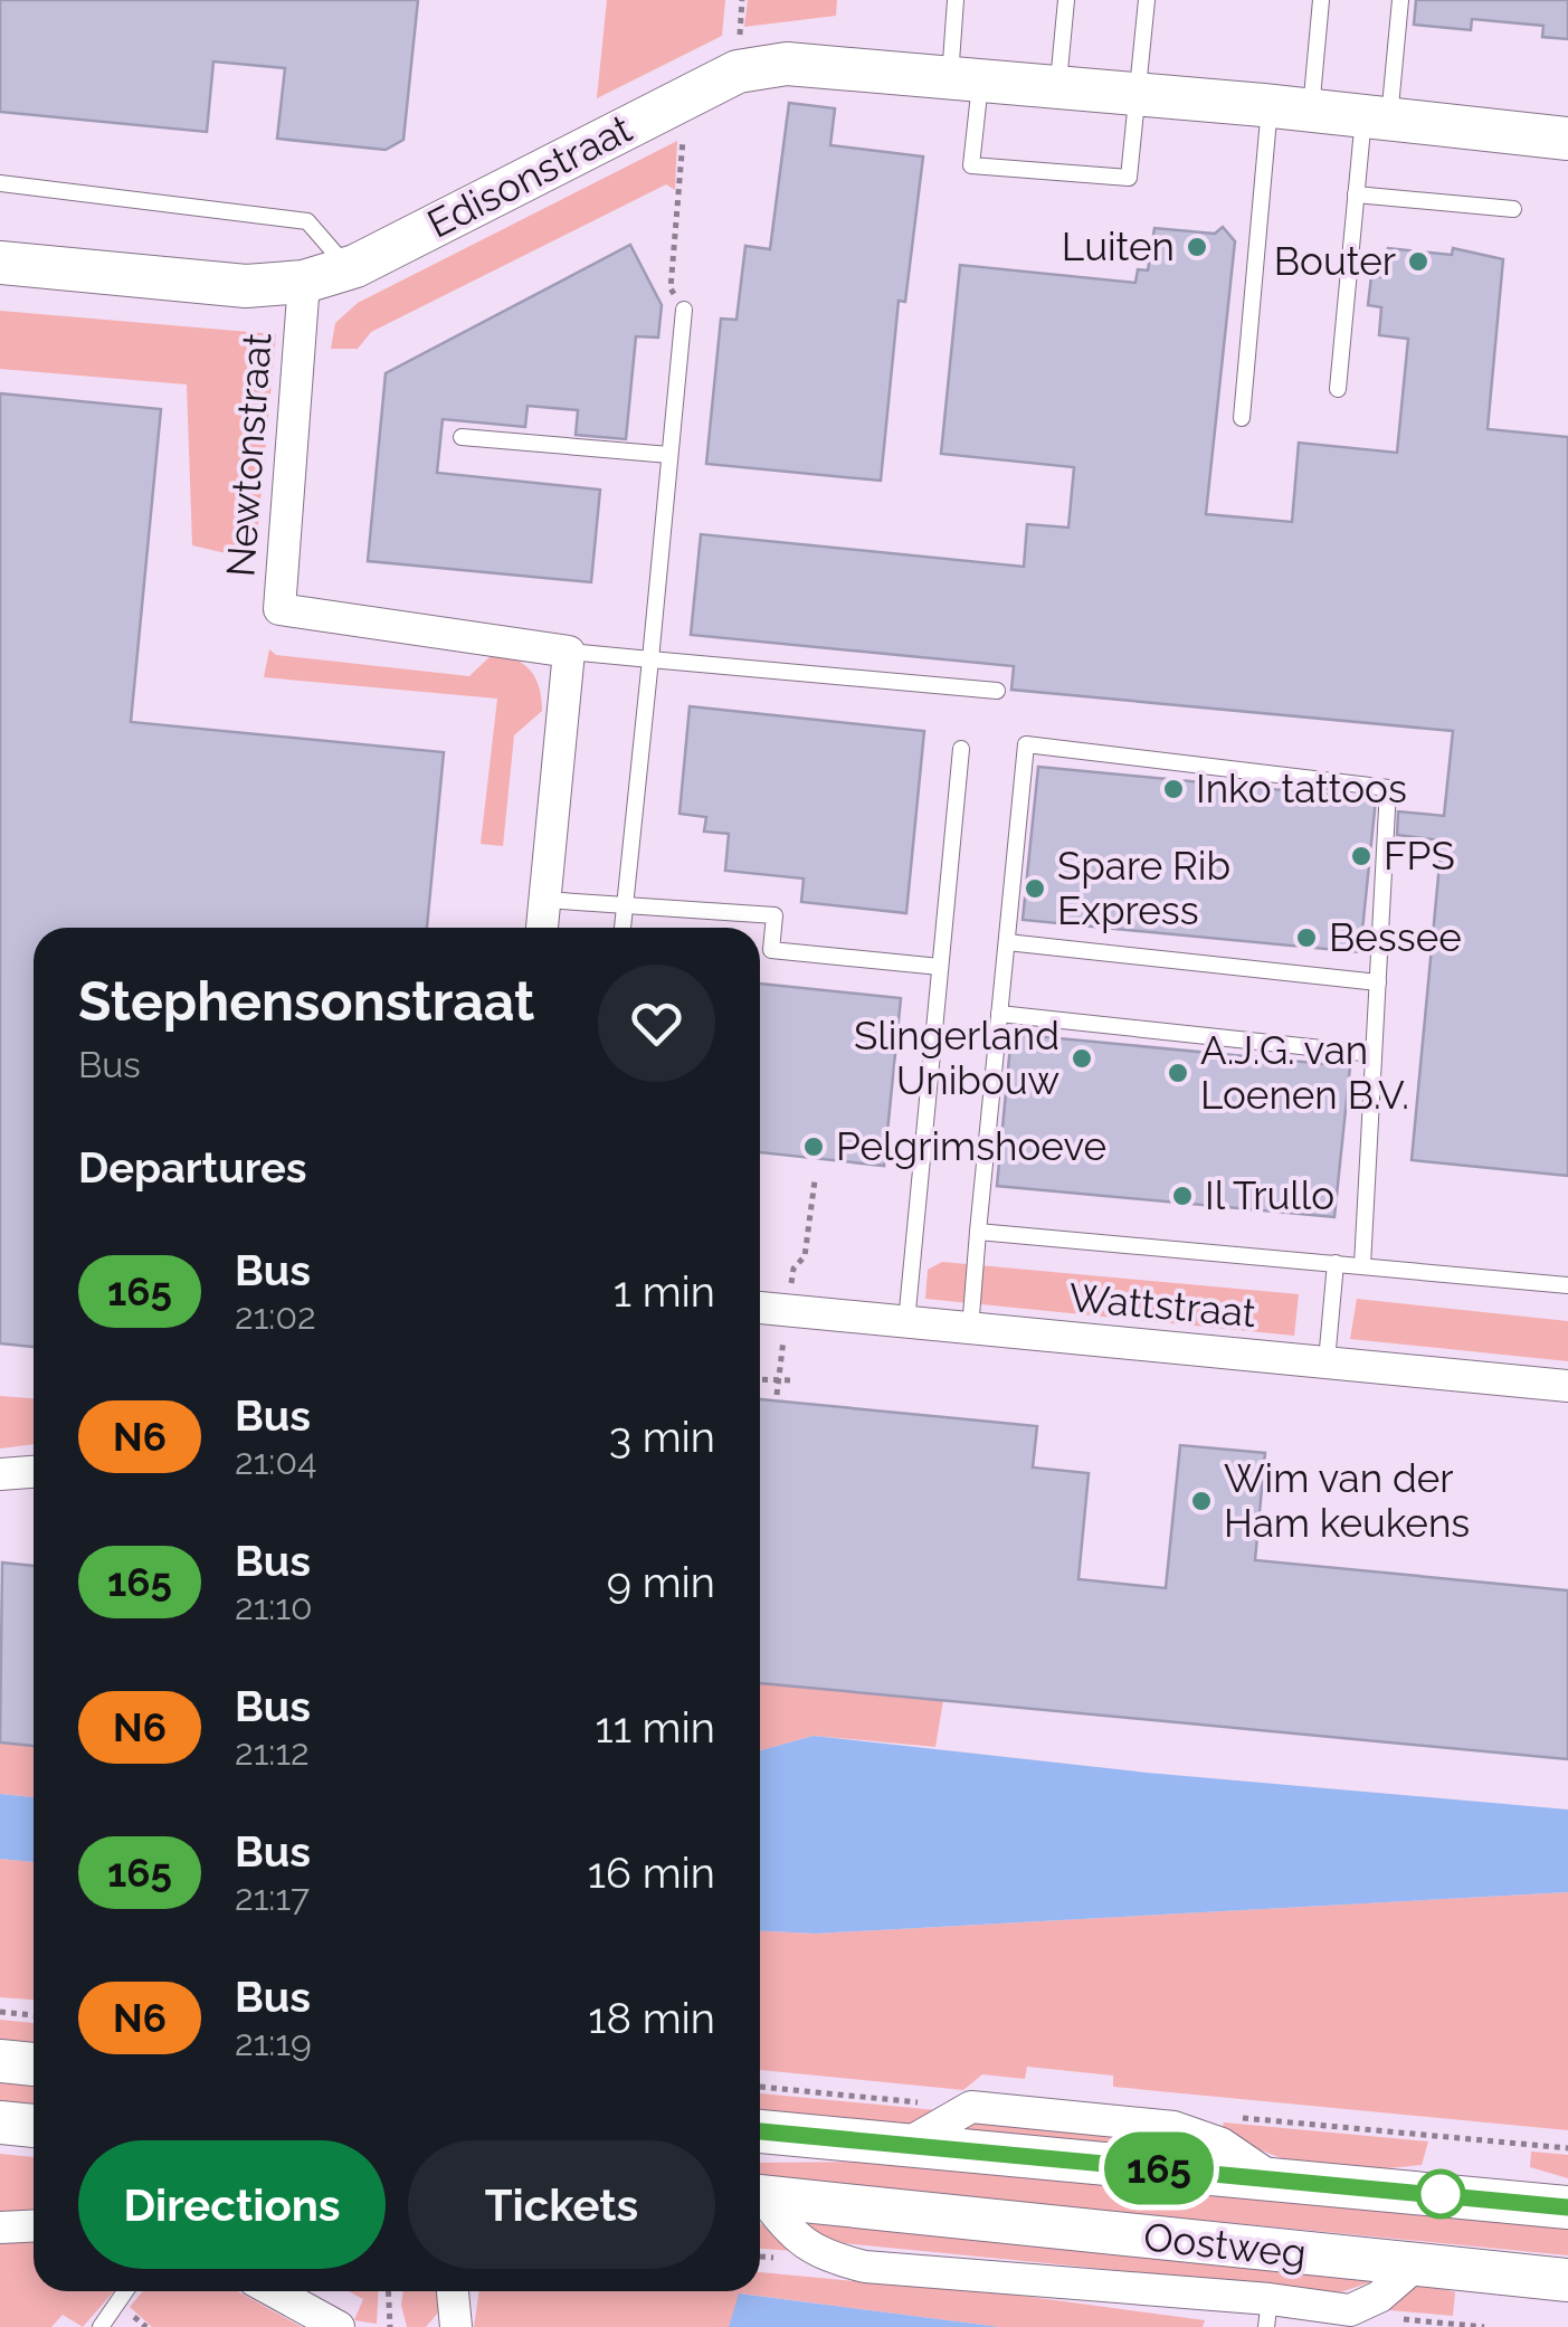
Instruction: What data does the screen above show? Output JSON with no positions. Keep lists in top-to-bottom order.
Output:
{
  "streets": {
    "main road": ["Edisonstraat", "Oostweg"],
    "street": ["Newtonstraat", "Wattstraat"]
  },
  "crossings": [
    ["Edisonstraat", "Newtonstraat"]
  ],
  "places": [
    "Luiten",
    "Bouter",
    "Inko tattoos",
    "FPS",
    "Spare Rib Express",
    "Bessee",
    "Slingerland Unibouw",
    "A.J.G. van Loenen B.V.",
    "Pelgrimshoeve",
    "Il Trullo",
    "Wim van der Ham keukens"
  ],
  "lines": ["bus line 165"],
  "page": {
    "on_map": "165",
    "heading": [
      ["Stephensonstraat", "Bus"],
      "Departures"
    ],
    "list": [
      {
        "mark": "165",
        "name": "Bus",
        "note": "21:02",
        "value": "1 min"
      },
      {
        "mark": "N6",
        "name": "Bus",
        "note": "21:04",
        "value": "3 min"
      },
      {
        "mark": "165",
        "name": "Bus",
        "note": "21:10",
        "value": "9 min"
      },
      {
        "mark": "N6",
        "name": "Bus",
        "note": "21:12",
        "value": "11 min"
      },
      {
        "mark": "165",
        "name": "Bus",
        "note": "21:17",
        "value": "16 min"
      },
      {
        "mark": "N6",
        "name": "Bus",
        "note": "21:19",
        "value": "18 min"
      }
    ],
    "buttons": ["Directions", "Tickets"]
  }
}
